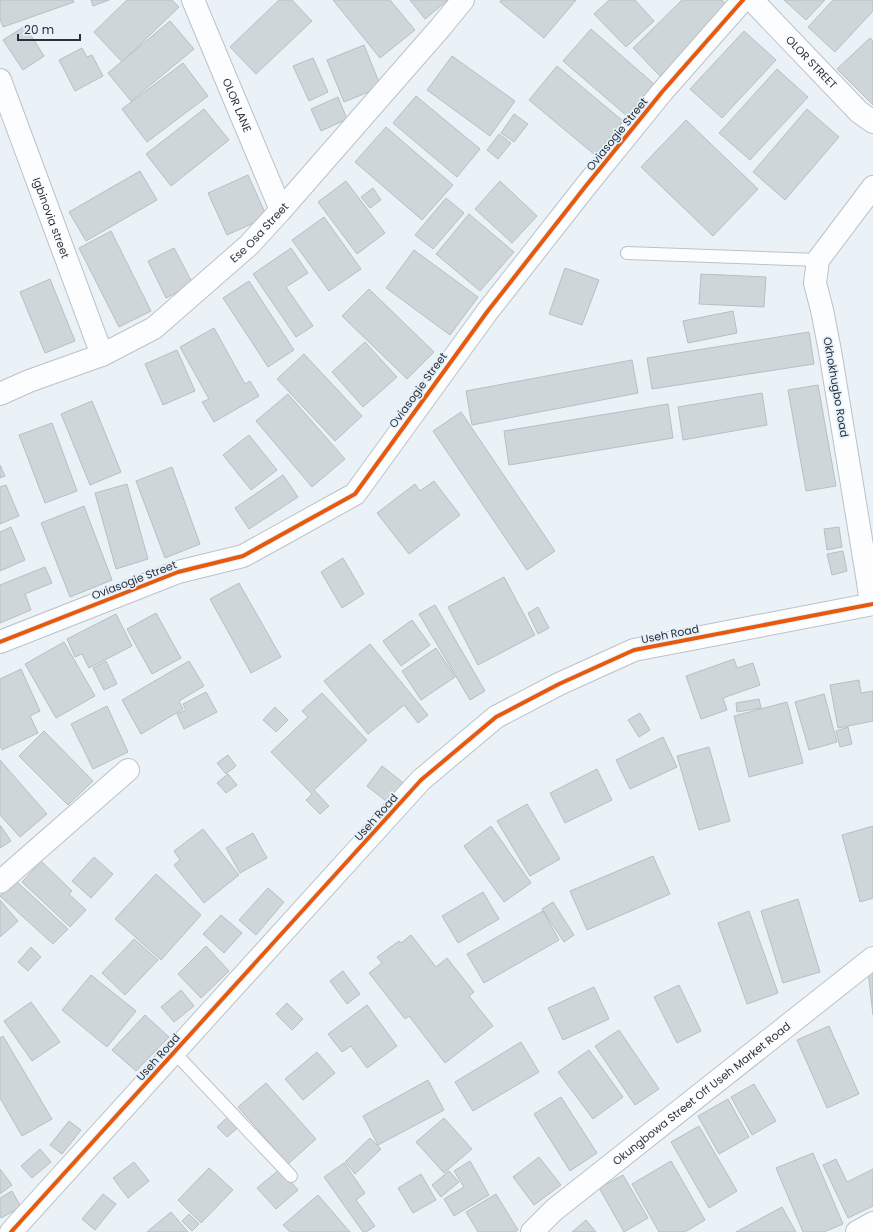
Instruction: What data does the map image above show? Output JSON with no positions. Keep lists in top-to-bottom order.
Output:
{
  "streets": {
    "street": [
      "OLOR STREET",
      "OLOR LANE",
      "Oviasogie Street",
      "Igbinovia street",
      "Ese Osa Street",
      "Okhokhugbo Road",
      "Useh Road",
      "Okungbowa Street Off Useh Market Road"
    ]
  },
  "crossings": [
    ["OLOR LANE", "Ese Osa Street"],
    ["Igbinovia street", "Ese Osa Street"],
    ["Okhokhugbo Road", "Useh Road"]
  ],
  "scale_bar": "20 m"
}
